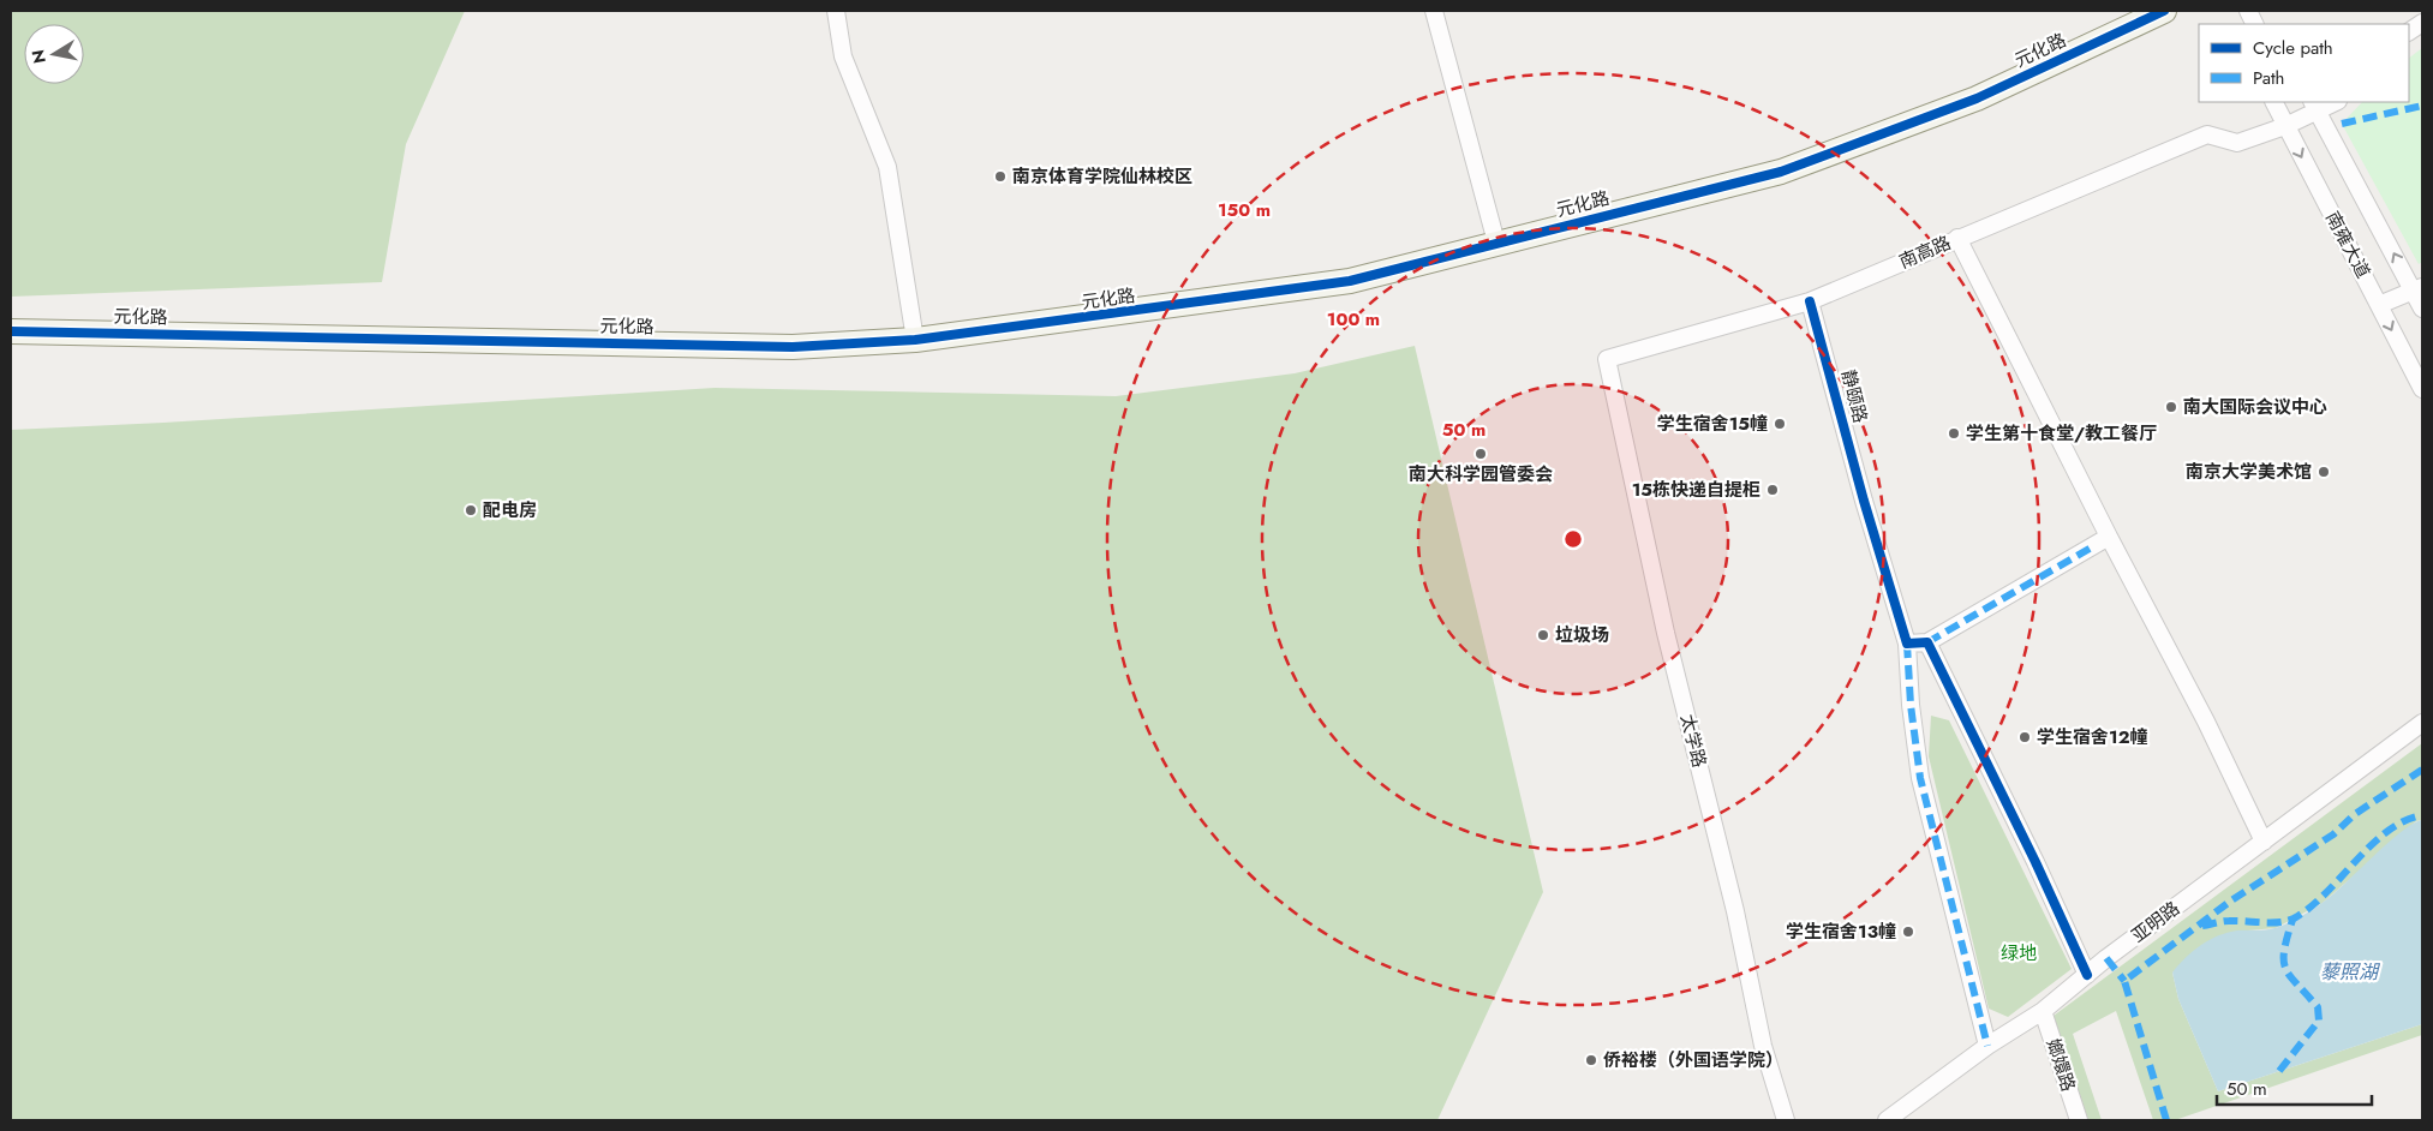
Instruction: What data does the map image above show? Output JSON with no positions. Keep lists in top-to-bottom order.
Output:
{
  "streets": {
    "street": [
      "元化路",
      "南雍大道",
      "南高路",
      "静颐路",
      "太学路",
      "亚明路",
      "嫏嬛路"
    ]
  },
  "crossings": [
    ["南雍大道", "南高路"],
    ["南高路", "静颐路"],
    ["南高路", "太学路"],
    ["静颐路", "亚明路"],
    ["亚明路", "嫏嬛路"]
  ],
  "water": ["藜照湖"],
  "parks": ["绿地"],
  "places": [
    "南京体育学院仙林校区",
    "南大国际会议中心",
    "学生宿舍15幢",
    "学生第十食堂/教工餐厅",
    "南大科学园管委会",
    "南京大学美术馆",
    "15栋快递自提柜",
    "配电房",
    "垃圾场",
    "学生宿舍12幢",
    "学生宿舍13幢",
    "侨裕楼（外国语学院）"
  ],
  "legend": ["Cycle path", "Path"],
  "scale_bar": "50 m",
  "north": "left",
  "rings": ["150 m", "100 m", "50 m"]
}
